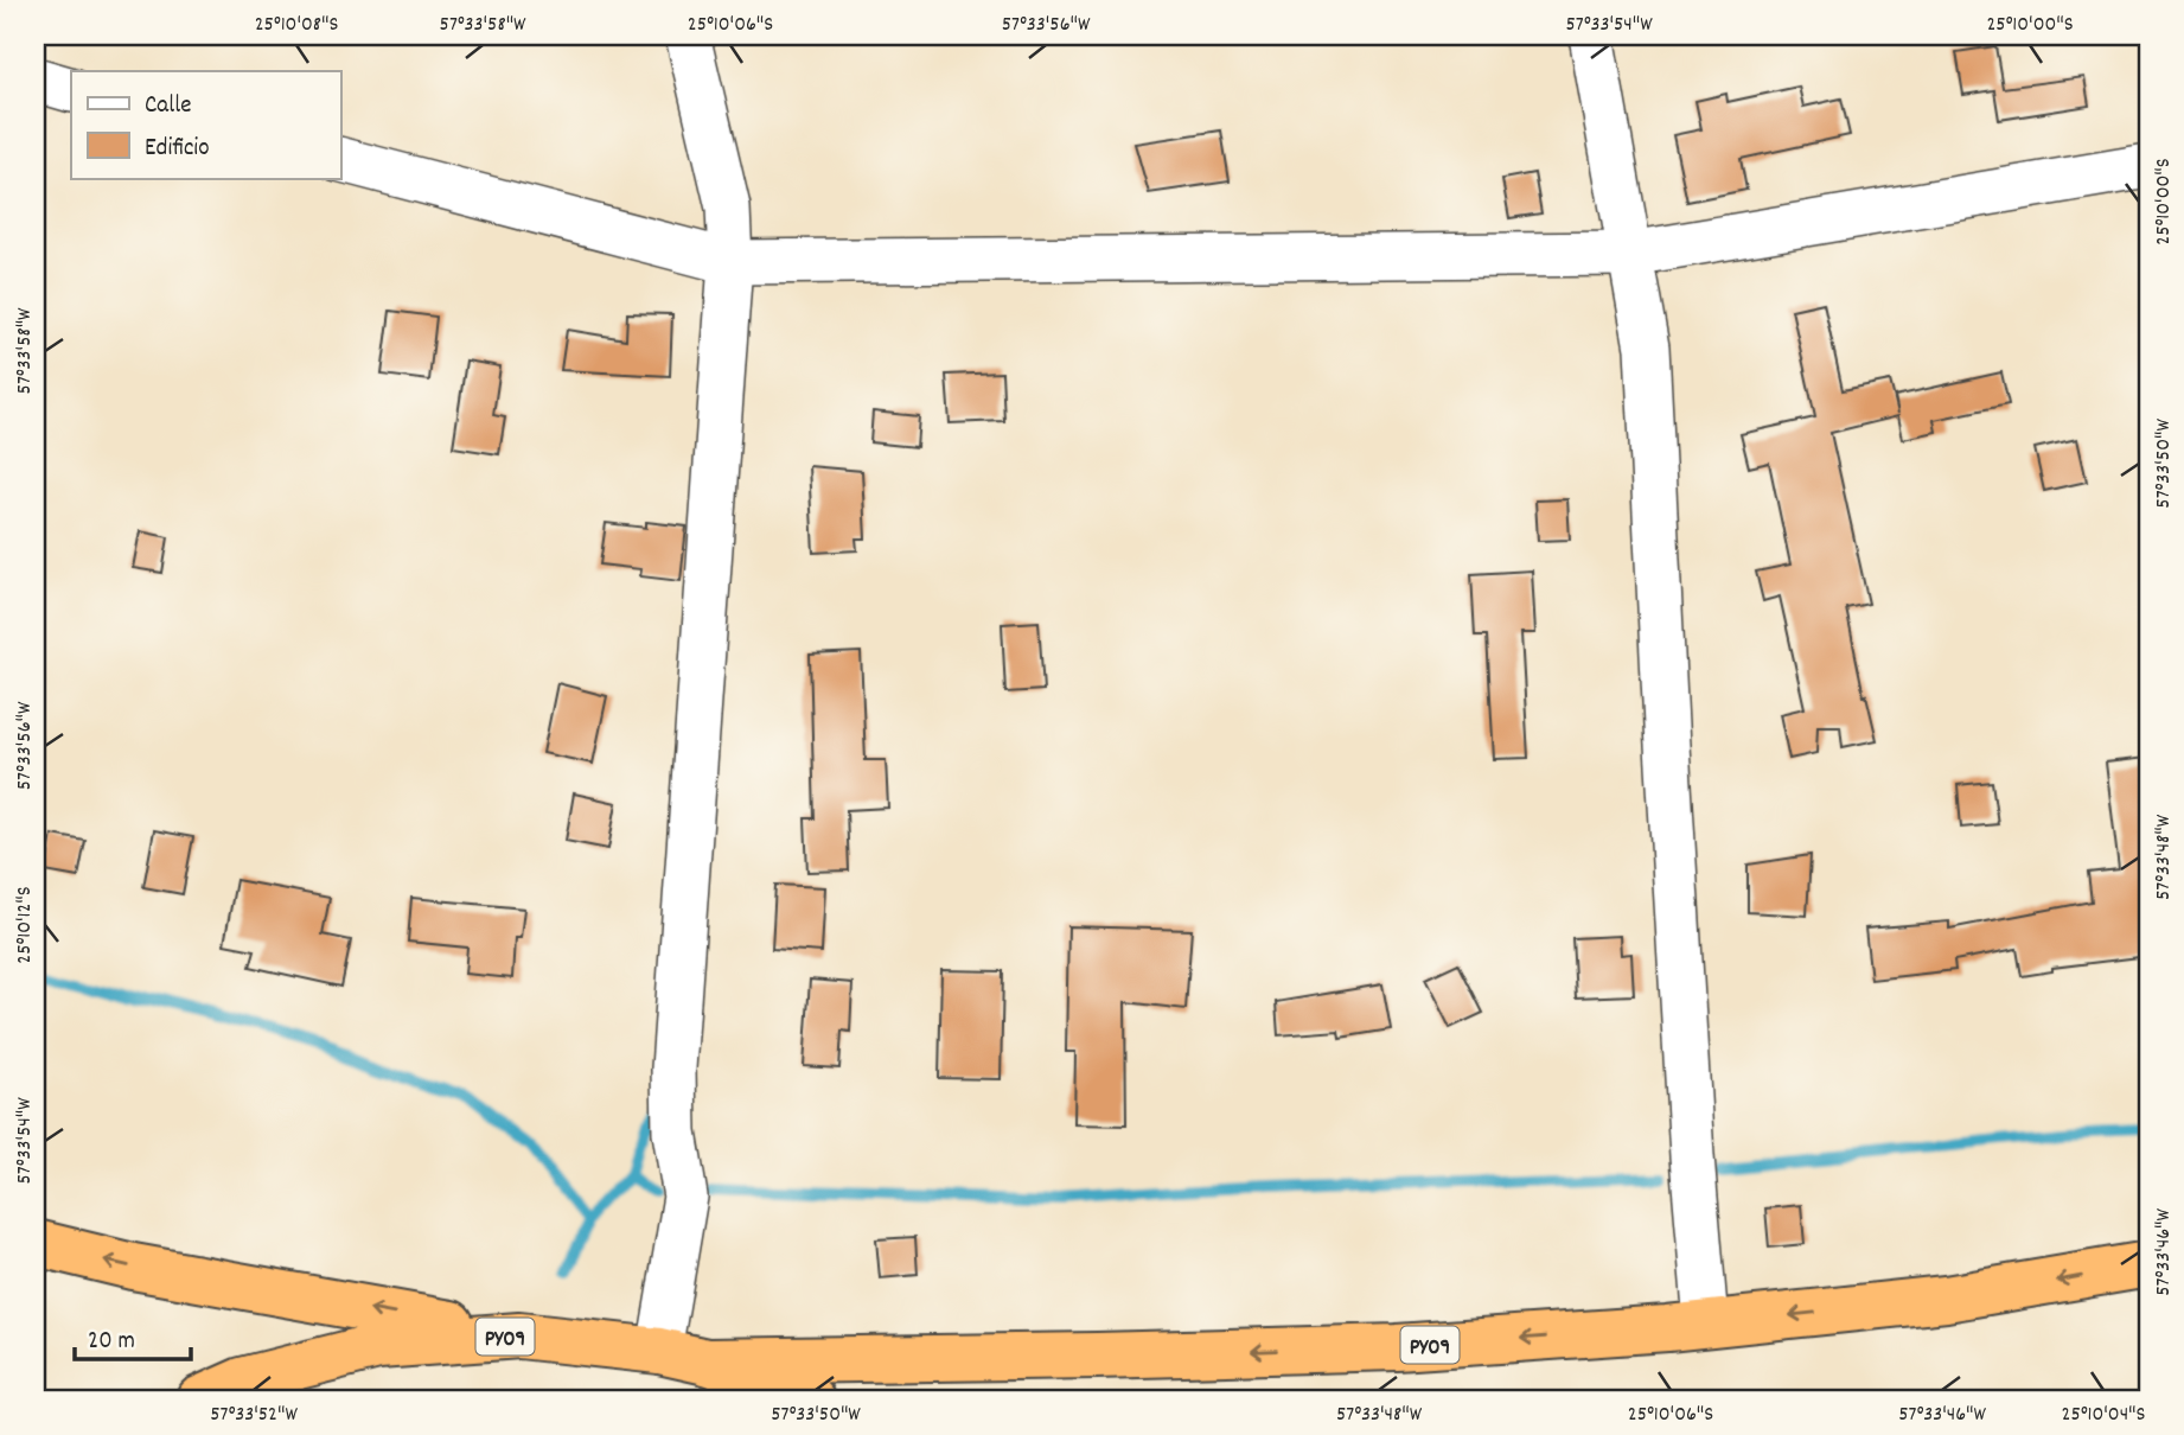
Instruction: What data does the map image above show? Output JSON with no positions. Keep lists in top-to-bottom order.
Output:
{
  "streets": {
    "highway": ["PY09"]
  },
  "legend": ["Calle", "Edificio"],
  "scale_bar": "20 m",
  "coordinates": [
    "25°10'08\"S",
    "57°33'58\"W",
    "25°10'06\"S",
    "57°33'56\"W",
    "57°33'54\"W",
    "25°10'00\"S",
    "57°33'50\"W",
    "57°33'48\"W",
    "25°10'12\"S",
    "57°33'46\"W",
    "57°33'52\"W",
    "25°10'04\"S"
  ]
}
